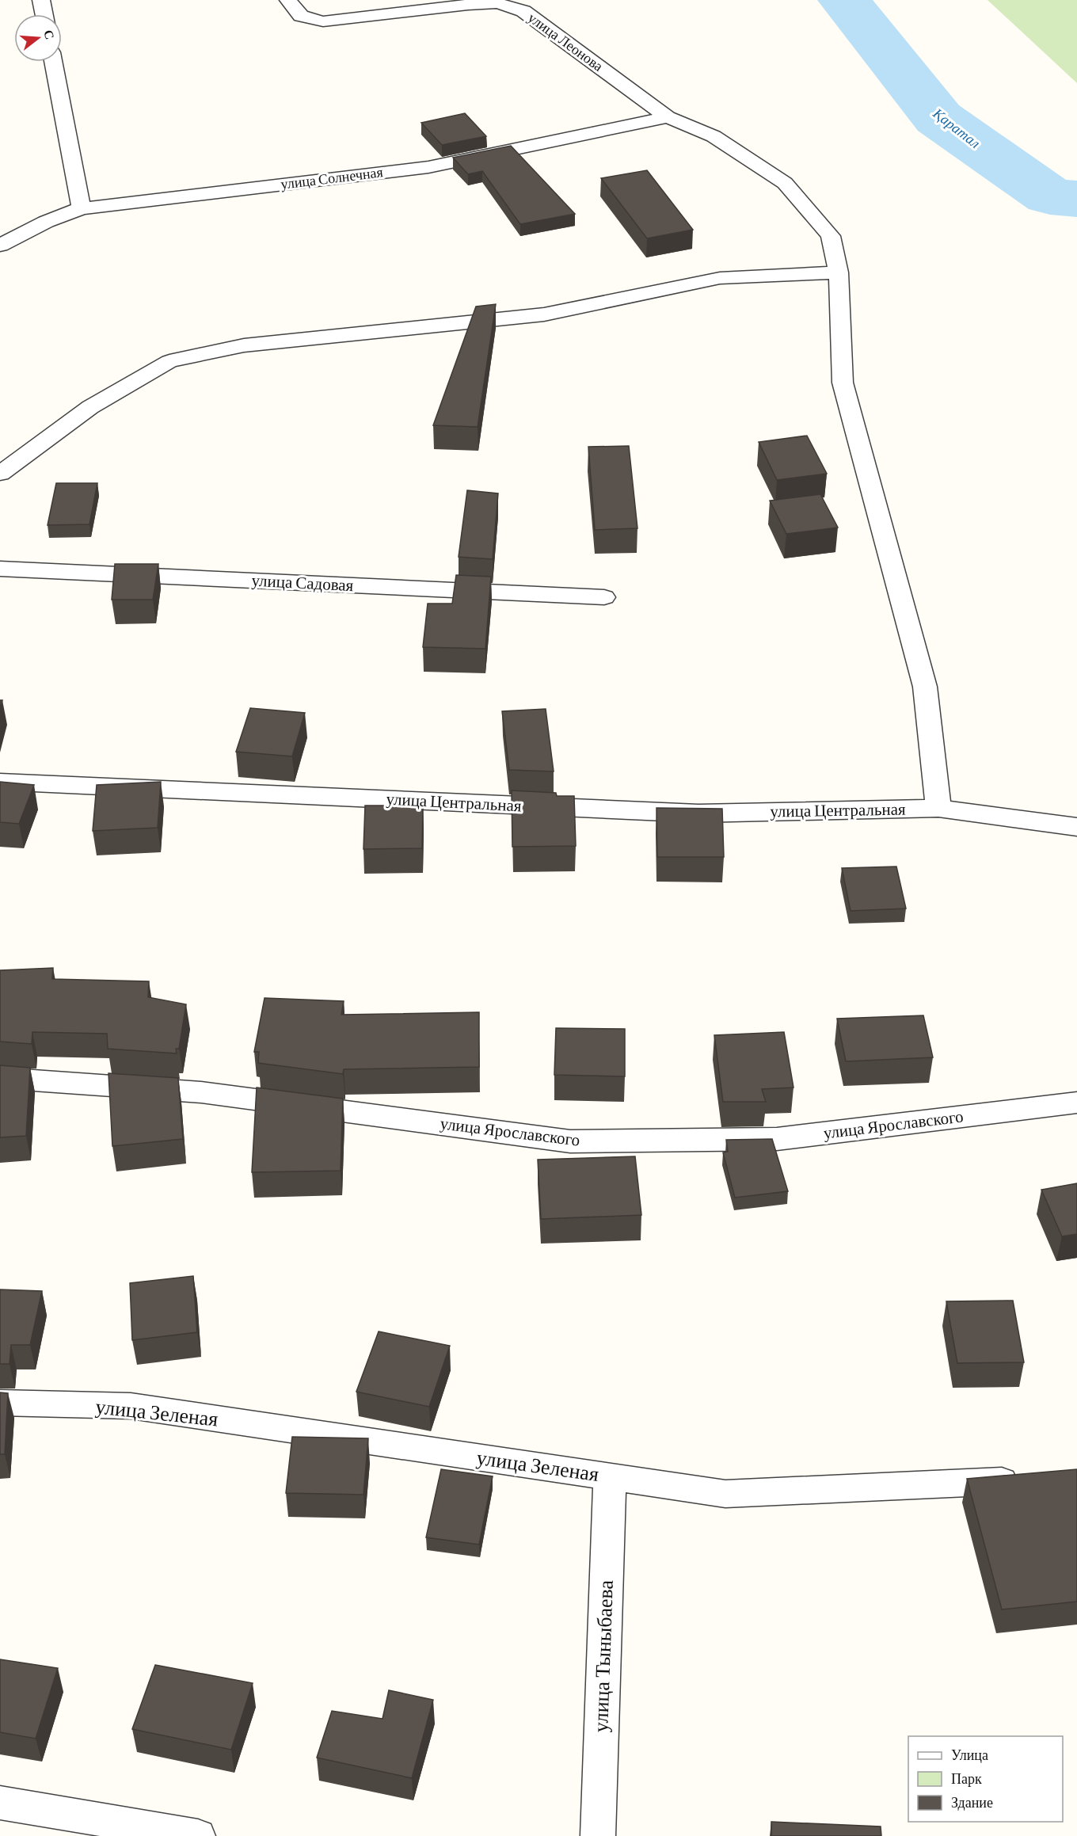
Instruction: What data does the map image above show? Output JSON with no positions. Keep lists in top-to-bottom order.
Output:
{
  "streets": {
    "street": [
      "улица Леонова",
      "улица Солнечная",
      "улица Садовая",
      "улица Центральная",
      "улица Ярославского",
      "улица Зеленая",
      "улица Тыныбаева"
    ]
  },
  "crossings": [
    ["улица Леонова", "улица Солнечная"],
    ["улица Леонова", "улица Центральная"],
    ["улица Зеленая", "улица Тыныбаева"]
  ],
  "water": ["Қаратал"],
  "legend": ["Улица", "Парк", "Здание"],
  "north": "right"
}
